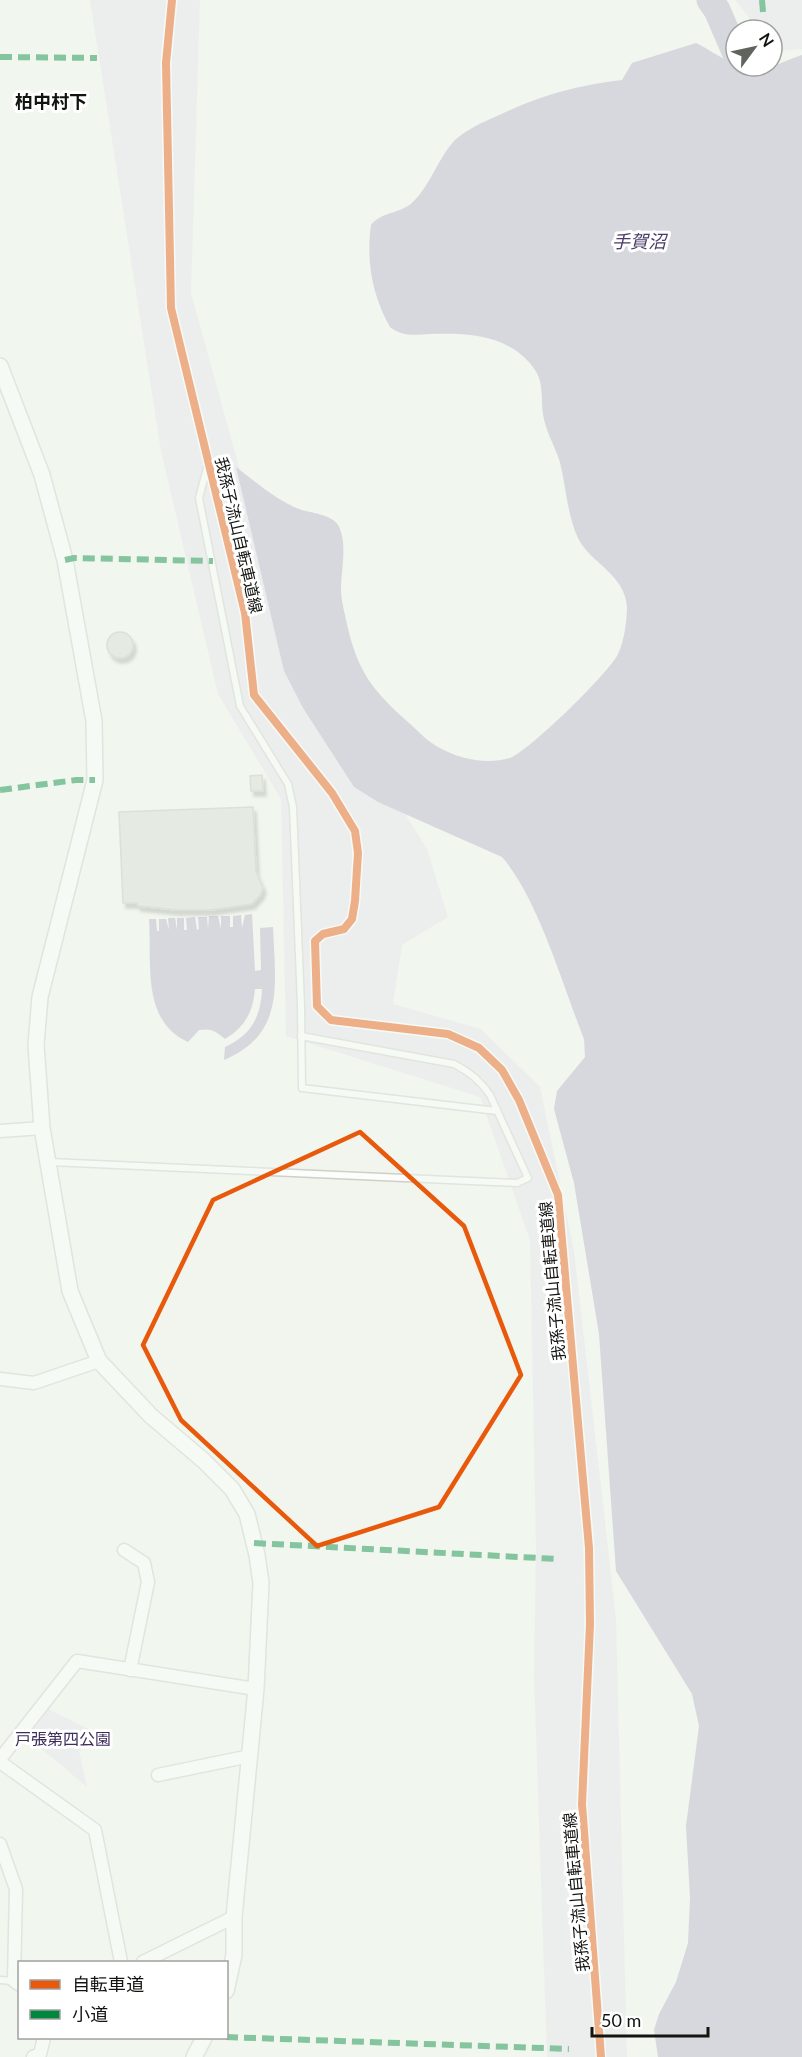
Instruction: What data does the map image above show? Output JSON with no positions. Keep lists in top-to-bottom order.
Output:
{
  "streets": {
    "cycle path": ["我孫子流山自転車道線"]
  },
  "districts": ["柏中村下"],
  "water": ["手賀沼"],
  "parks": ["戸張第四公園"],
  "legend": ["自転車道", "小道"],
  "scale_bar": "50 m",
  "north": "top right"
}
